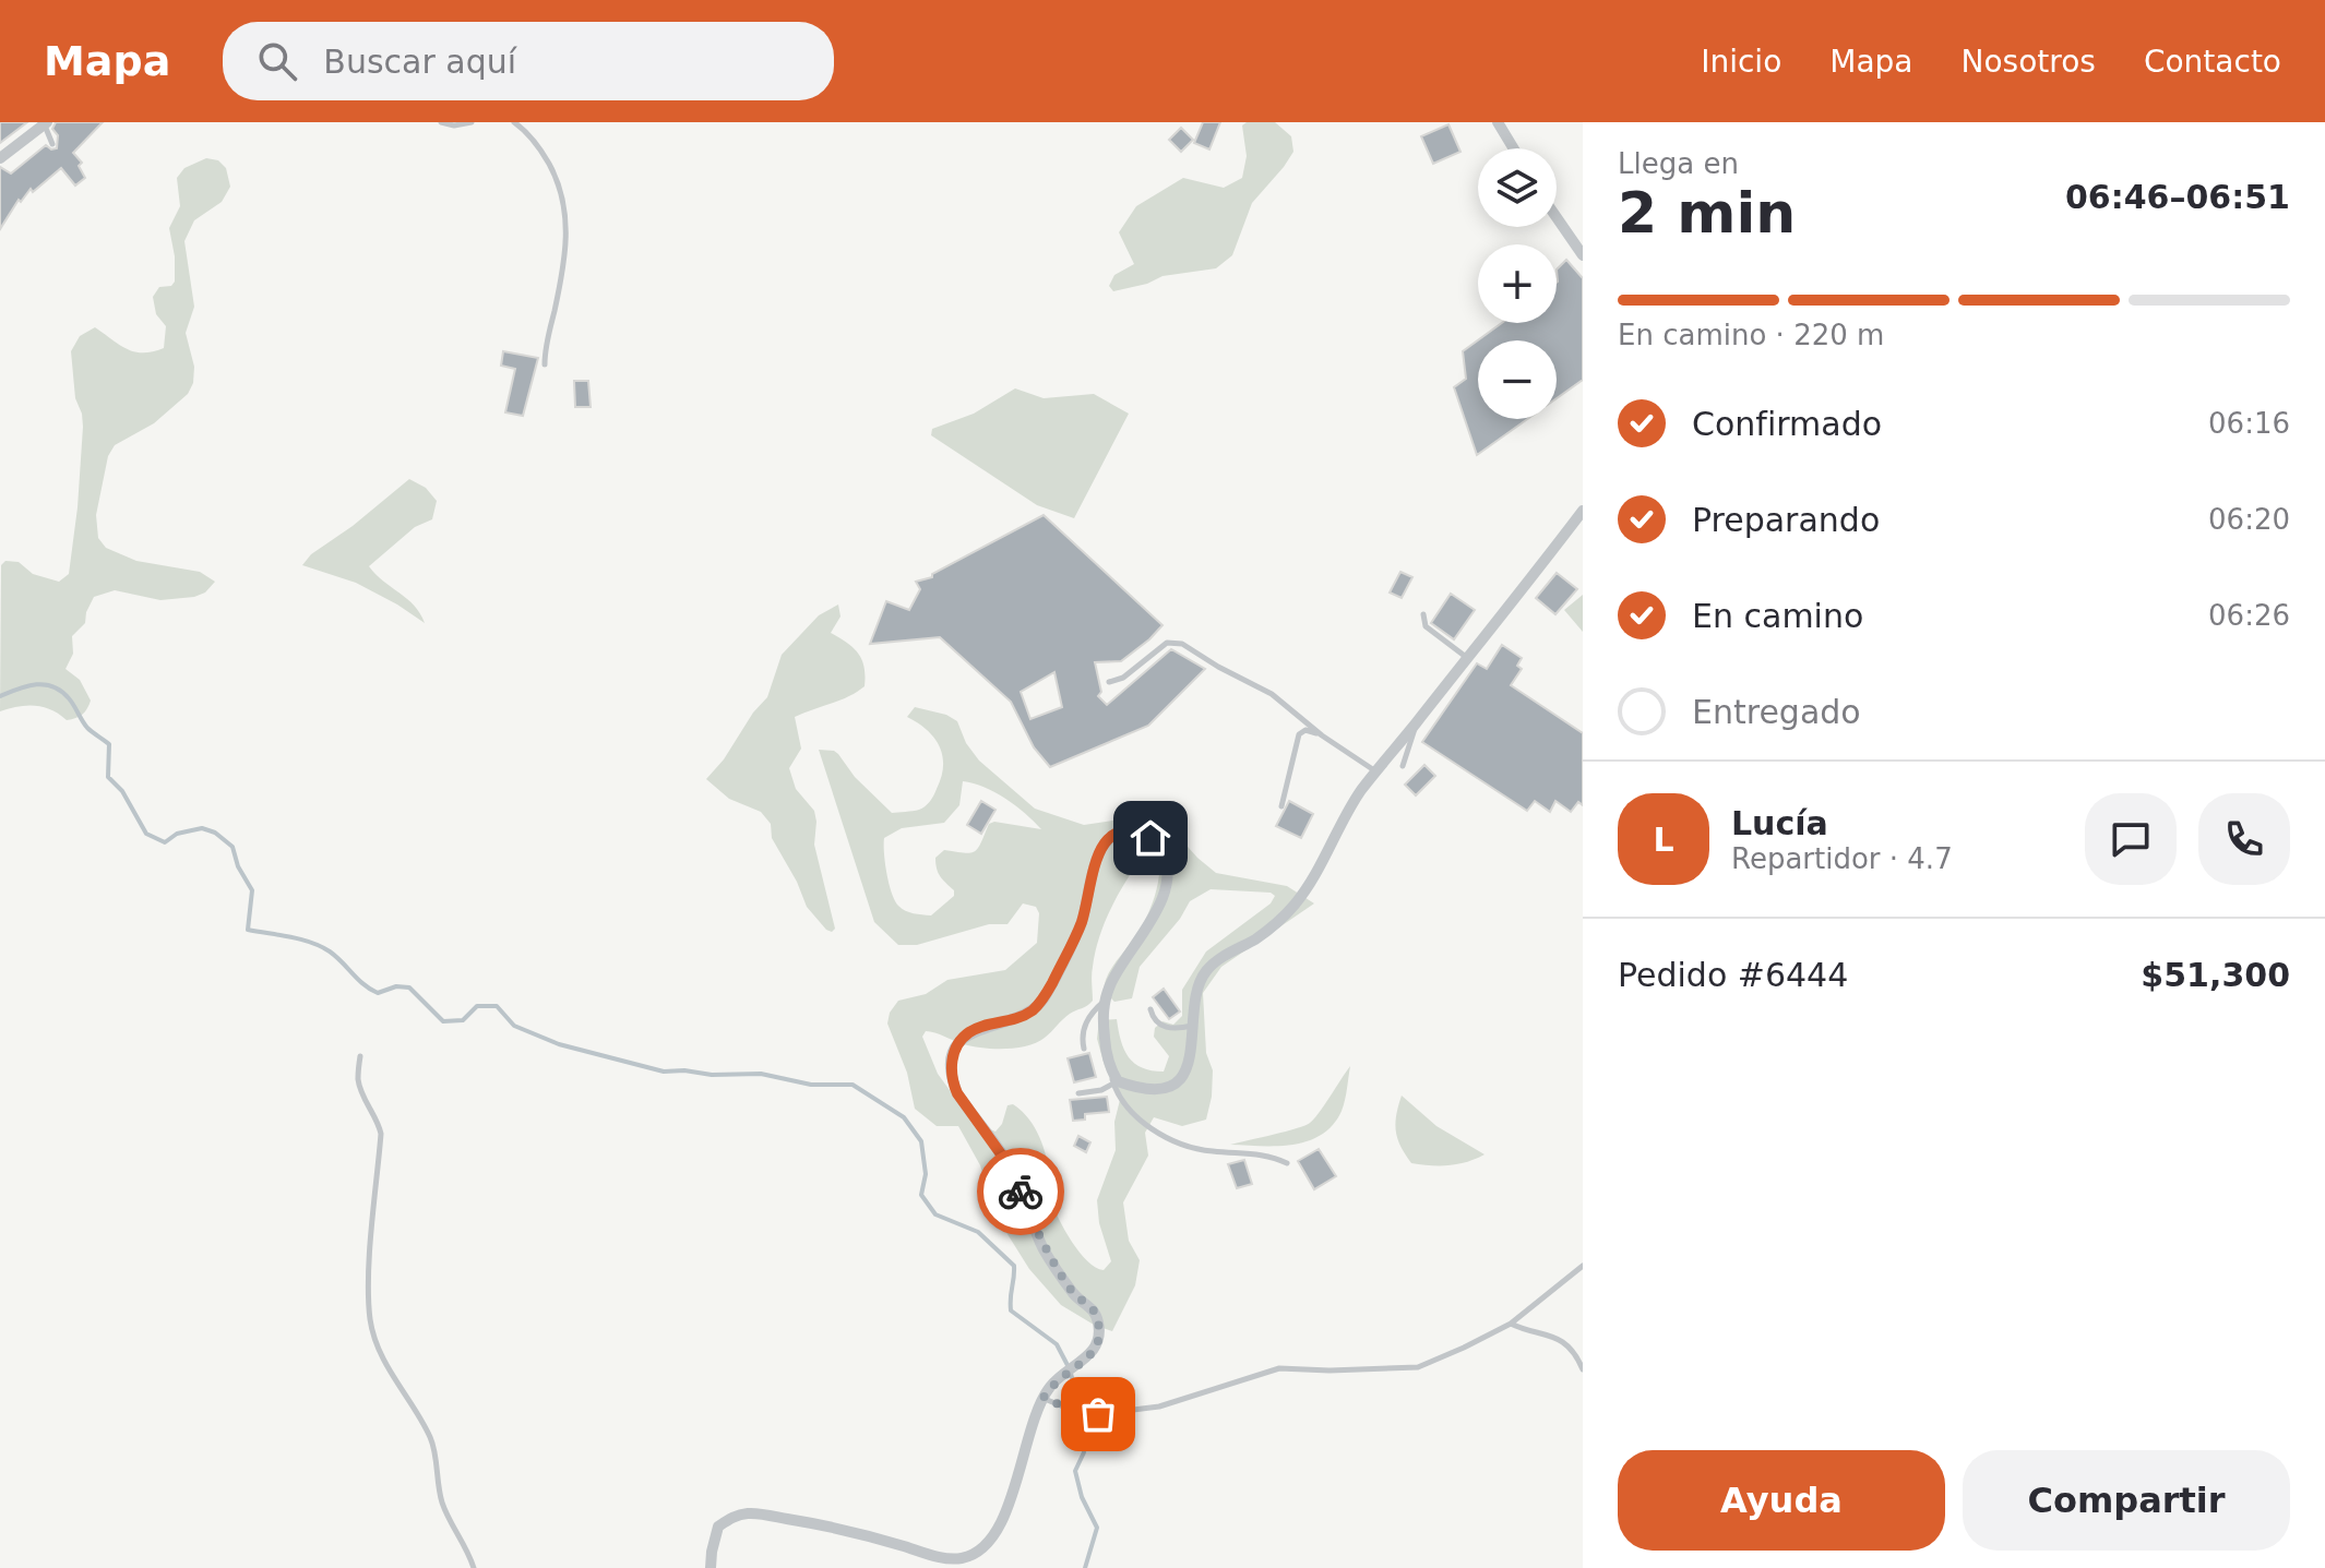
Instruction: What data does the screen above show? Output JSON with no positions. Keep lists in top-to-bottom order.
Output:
{
  "page": {
    "header": "Mapa",
    "search": "Buscar aquí",
    "nav": [
      "Inicio",
      "Mapa",
      "Nosotros",
      "Contacto"
    ],
    "heading": ["2 min", "Llega en", "06:46–06:51"],
    "panel": [
      "Lucía",
      "Repartidor · 4.7",
      "Pedido #6444",
      "$51,300"
    ],
    "map_buttons": ["+", "−"],
    "bar": "En camino · 220 m",
    "list": [
      ["Confirmado", "06:16"],
      ["Preparando", "06:20"],
      ["En camino", "06:26"],
      "Entregado"
    ],
    "round": "L",
    "buttons": ["Ayuda", "Compartir"]
  }
}
